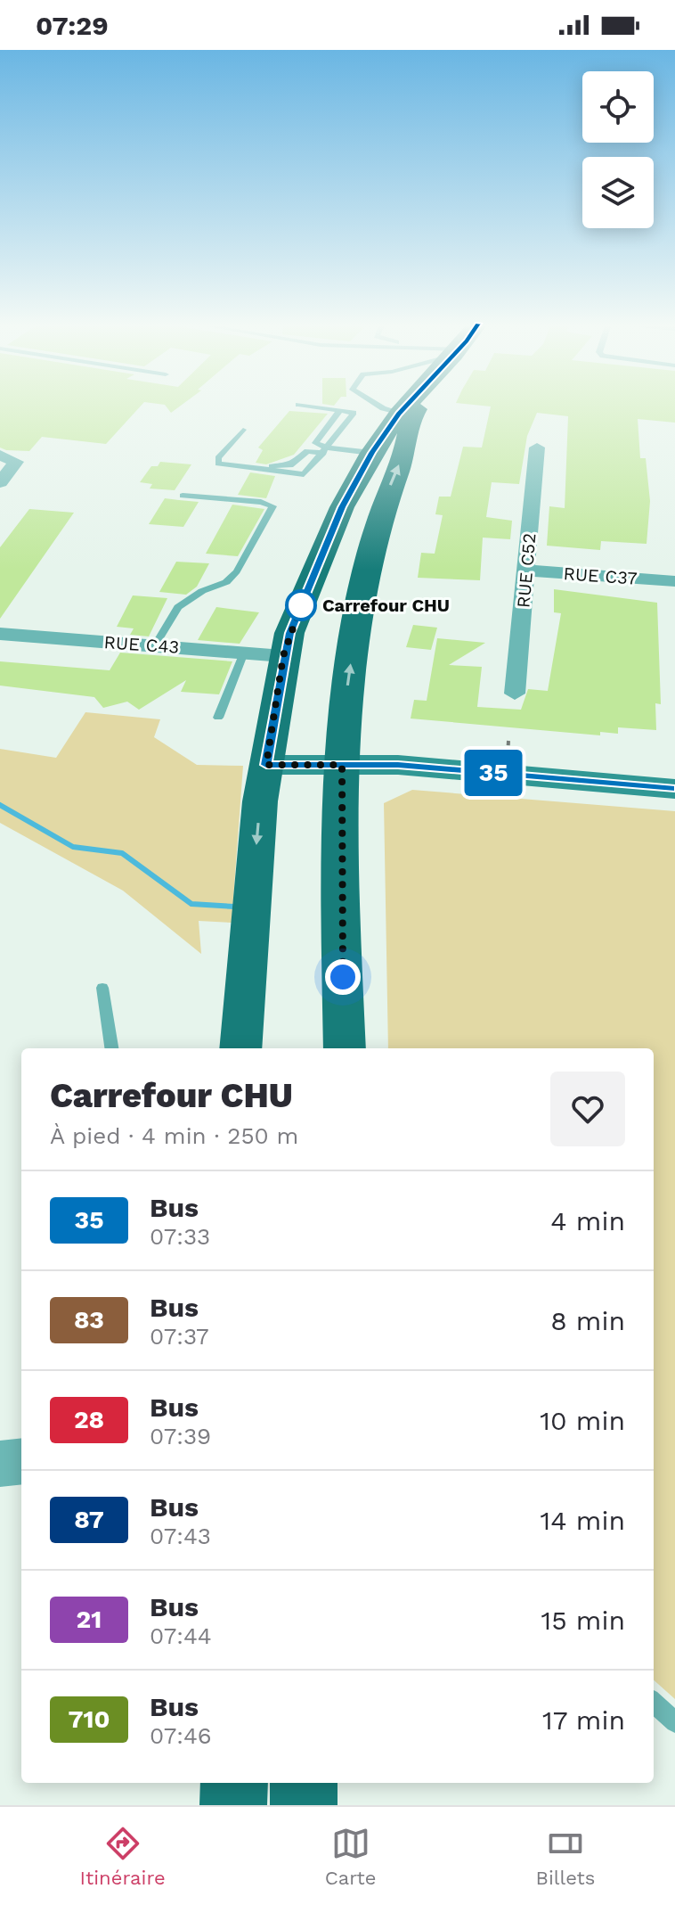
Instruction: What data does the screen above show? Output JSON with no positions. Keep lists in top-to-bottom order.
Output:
{
  "streets": {
    "street": ["RUE C52", "RUE C37", "RUE C43"]
  },
  "crossings": [
    ["RUE C52", "RUE C37"]
  ],
  "places": ["Carrefour CHU"],
  "lines": ["bus line 35"],
  "page": {
    "status": "07:29",
    "on_map": "35",
    "heading": ["Carrefour CHU", "À pied · 4 min · 250 m"],
    "list": [
      {
        "mark": "35",
        "name": "Bus",
        "note": "07:33",
        "value": "4 min"
      },
      {
        "mark": "83",
        "name": "Bus",
        "note": "07:37",
        "value": "8 min"
      },
      {
        "mark": "28",
        "name": "Bus",
        "note": "07:39",
        "value": "10 min"
      },
      {
        "mark": "87",
        "name": "Bus",
        "note": "07:43",
        "value": "14 min"
      },
      {
        "mark": "21",
        "name": "Bus",
        "note": "07:44",
        "value": "15 min"
      },
      {
        "mark": "710",
        "name": "Bus",
        "note": "07:46",
        "value": "17 min"
      }
    ],
    "tabs": ["Itinéraire", "Carte", "Billets"]
  }
}
